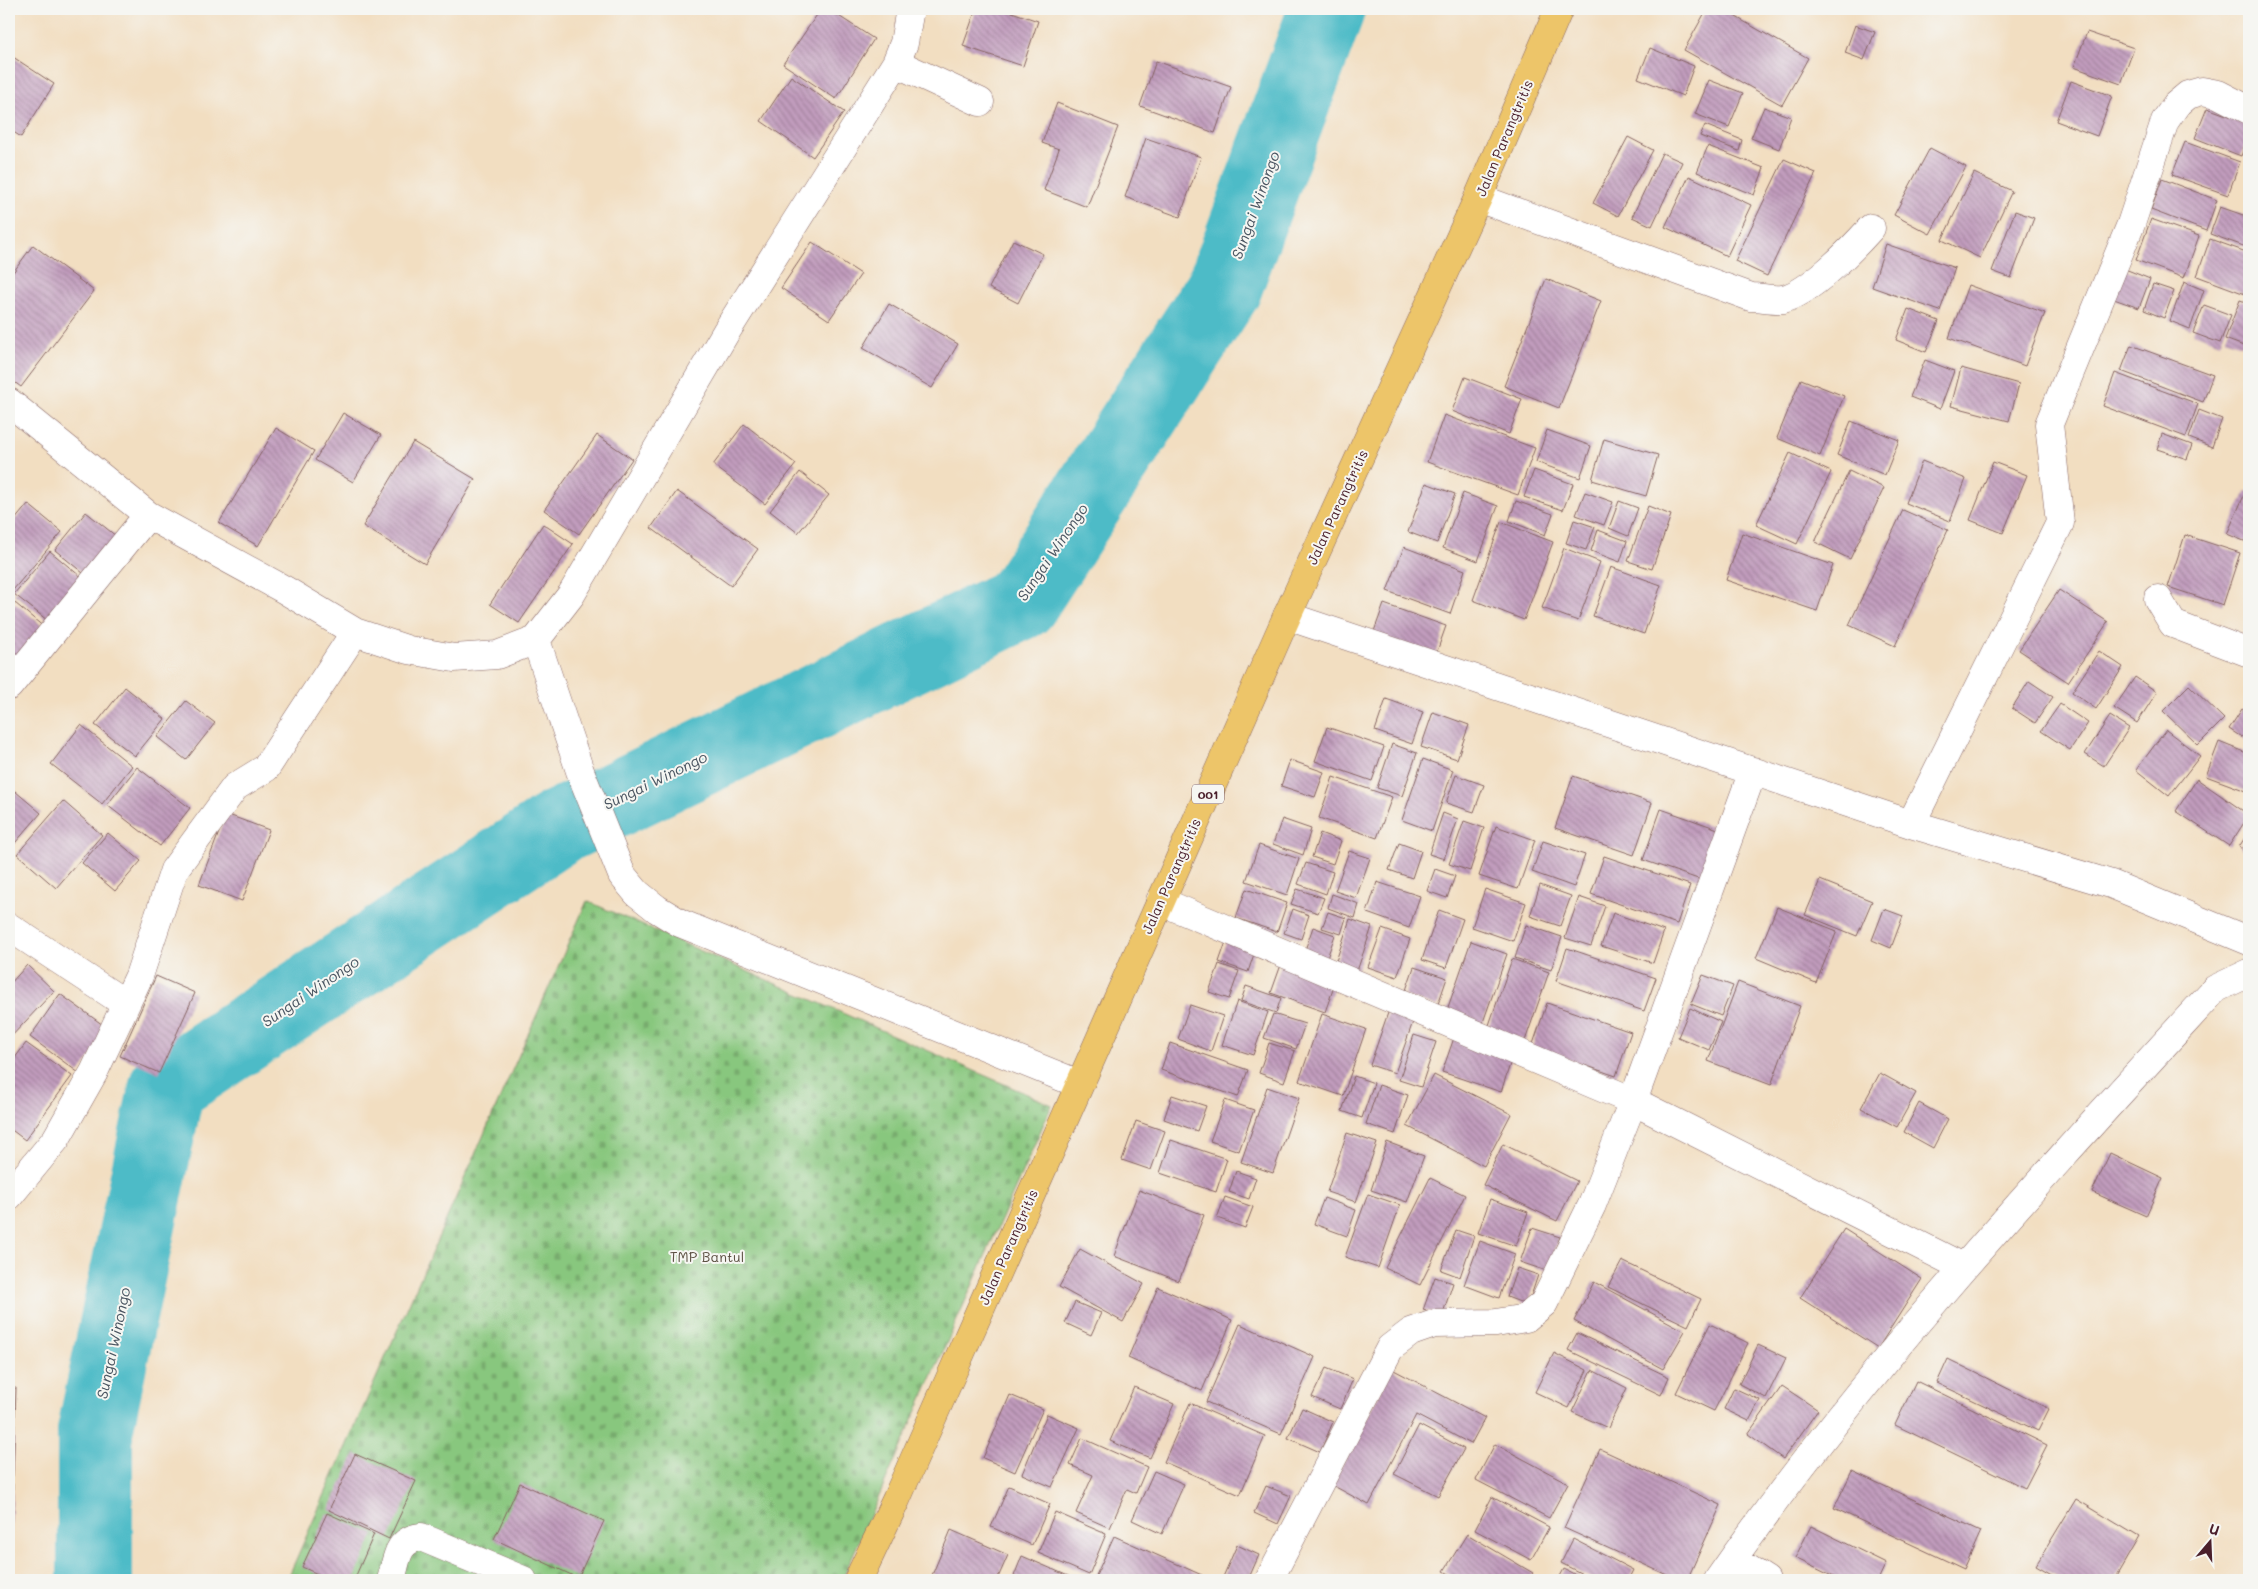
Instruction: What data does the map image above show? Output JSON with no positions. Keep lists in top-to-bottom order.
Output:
{
  "streets": {
    "main road": ["Jalan Parangtritis", "001"]
  },
  "water": ["Sungai Winongo"],
  "parks": ["TMP Bantul"],
  "north": "top"
}
